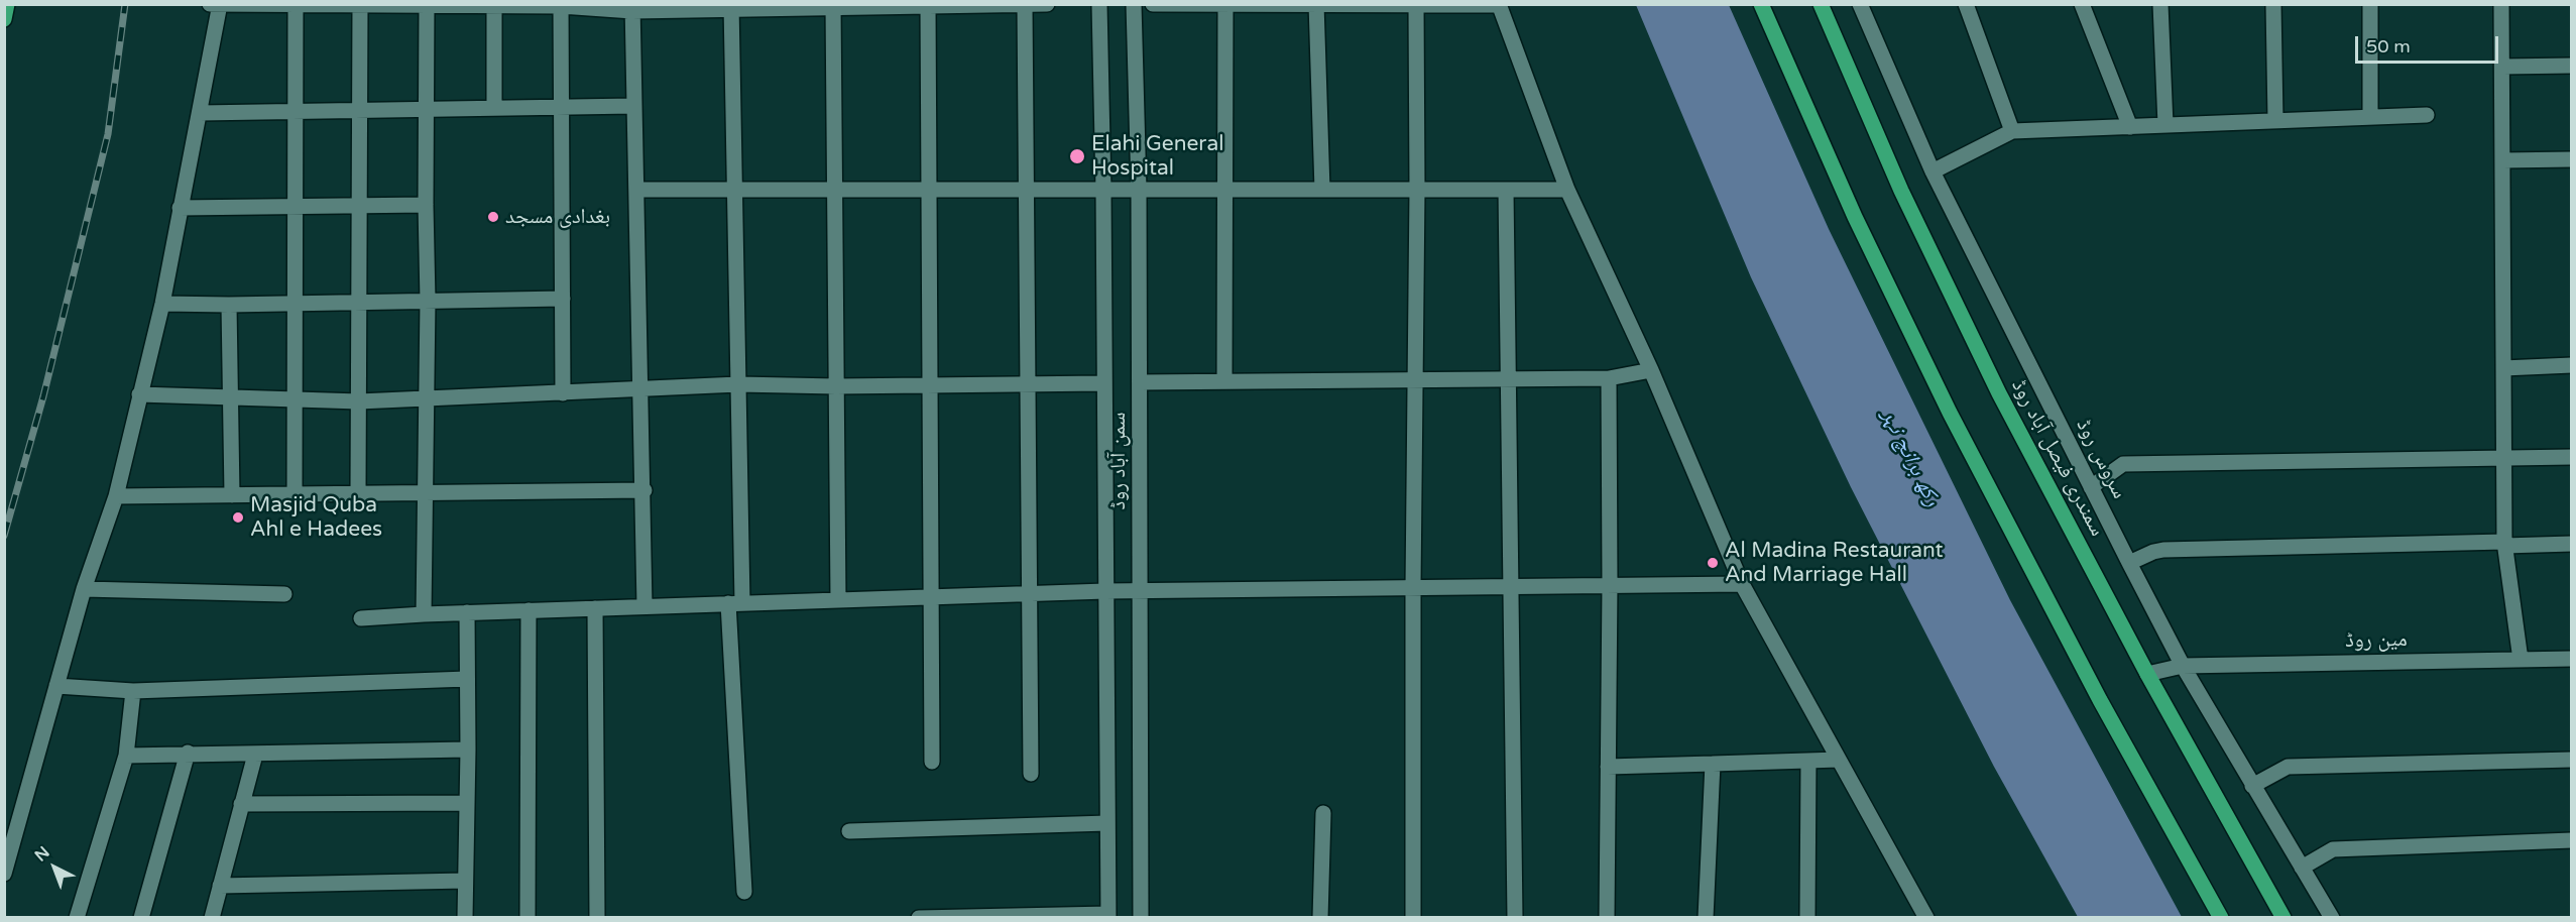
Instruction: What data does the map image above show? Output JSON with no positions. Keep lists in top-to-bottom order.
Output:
{
  "streets": {
    "main road": ["سمندری فیصل آباد روڈ"],
    "street": ["سروس روڈ", "سمن آباد روڈ", "مین روڈ"]
  },
  "crossings": [
    ["سمندری فیصل آباد روڈ", "مین روڈ"],
    ["سروس روڈ", "مین روڈ"]
  ],
  "water": ["رکھ برانچ نہر"],
  "places": [
    "Elahi General Hospital",
    "بغدادی مسجد",
    "Masjid Quba Ahl e Hadees",
    "Al Madina Restaurant And Marriage Hall"
  ],
  "scale_bar": "50 m",
  "north": "top left"
}
